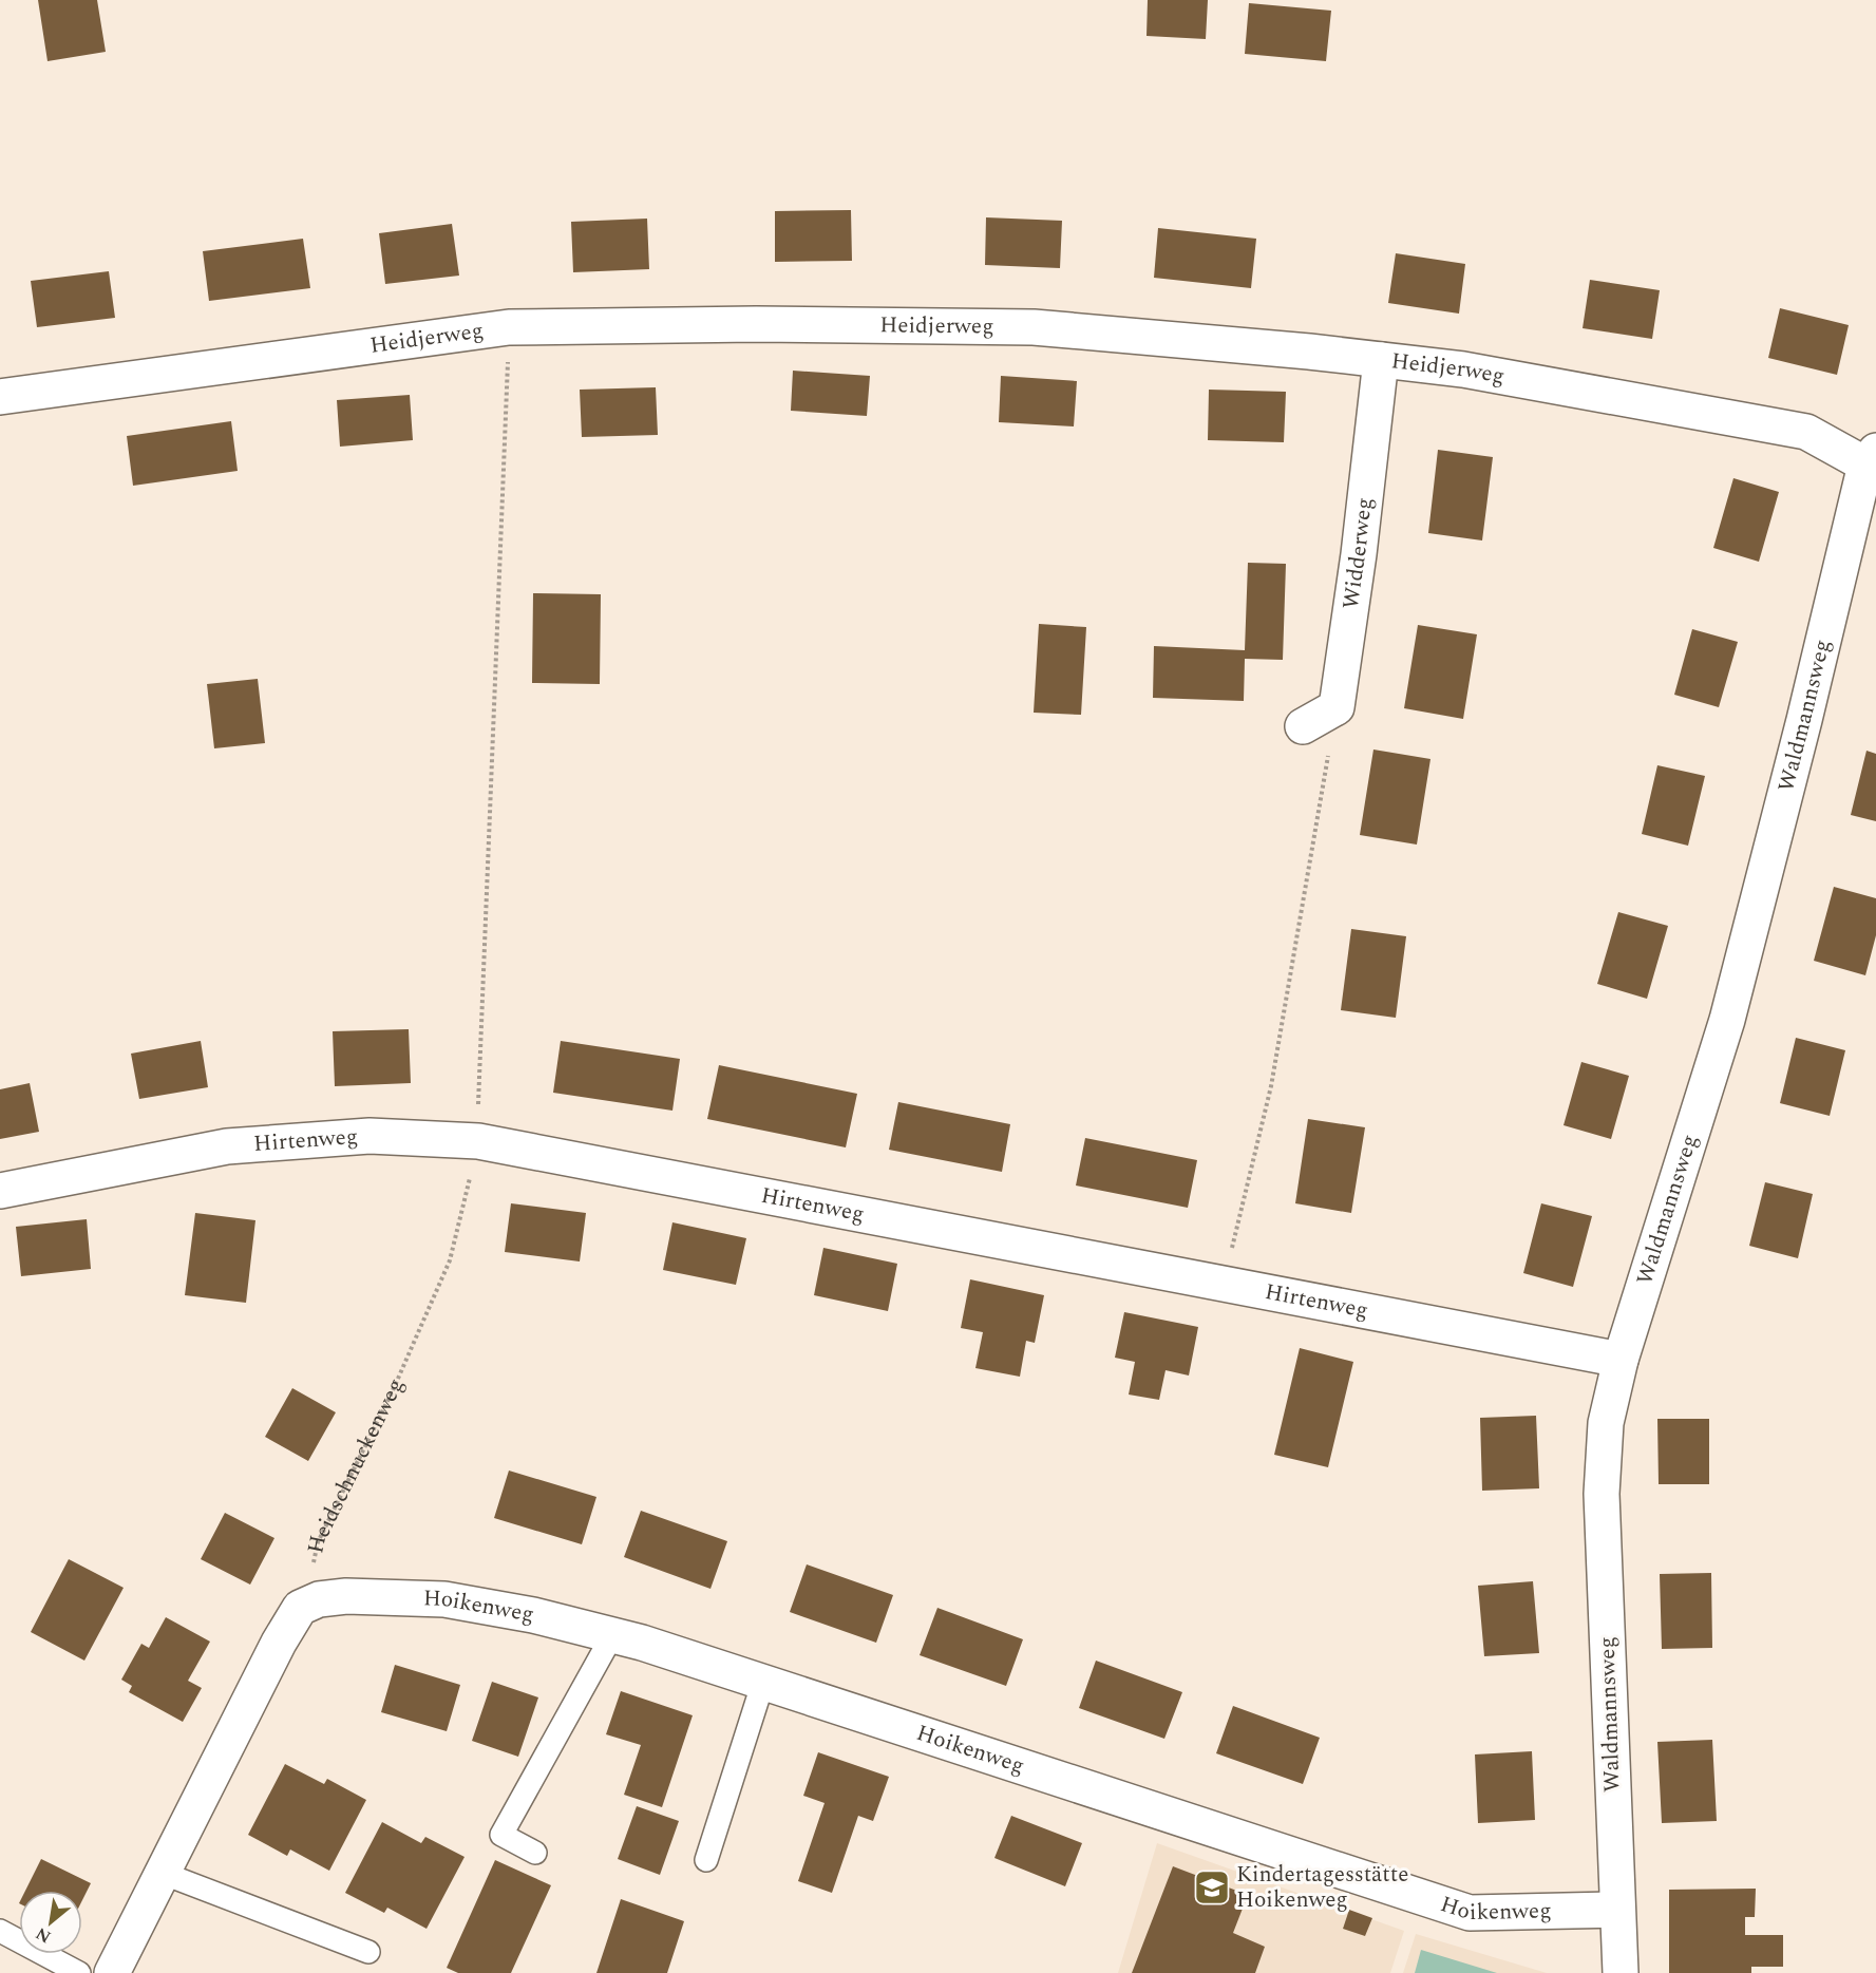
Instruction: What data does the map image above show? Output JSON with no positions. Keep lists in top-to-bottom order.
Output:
{
  "streets": {
    "street": [
      "Heidjerweg",
      "Widderweg",
      "Waldmannsweg",
      "Hirtenweg",
      "Hoikenweg"
    ],
    "path": ["Heidschnuckenweg"]
  },
  "crossings": [
    ["Heidjerweg", "Widderweg"],
    ["Heidjerweg", "Waldmannsweg"],
    ["Heidjerweg", "Heidschnuckenweg"],
    ["Waldmannsweg", "Hirtenweg"],
    ["Waldmannsweg", "Hoikenweg"],
    ["Hirtenweg", "Heidschnuckenweg"],
    ["Heidschnuckenweg", "Hoikenweg"]
  ],
  "places": {
    "school or university": ["Kindertagesstätte Hoikenweg"]
  },
  "north": "bottom left"
}
